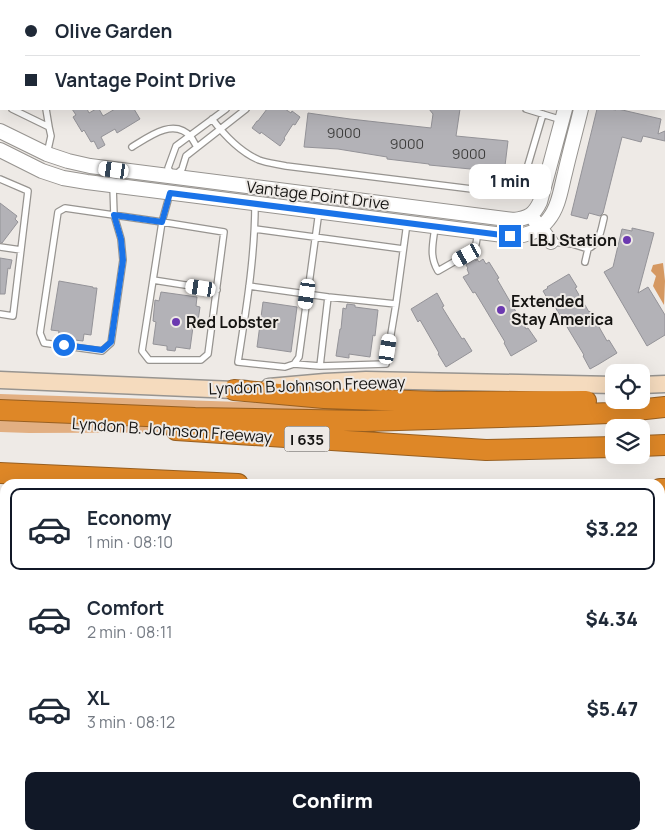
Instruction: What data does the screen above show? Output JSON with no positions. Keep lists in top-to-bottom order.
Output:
{
  "streets": {
    "highway": ["Lyndon B. Johnson Freeway", "I 635"],
    "main road": ["Lyndon B Johnson Freeway"],
    "street": ["Vantage Point Drive"]
  },
  "places": ["LBJ Station", "Extended Stay America", "Red Lobster"],
  "house_numbers": ["9000", "9000", "9000"],
  "page": {
    "banner": ["Olive Garden", "Vantage Point Drive"],
    "bubble": "1 min",
    "list": [
      {
        "name": "Economy",
        "note": "1 min · 08:10",
        "value": "$3.22"
      },
      {
        "name": "Comfort",
        "note": "2 min · 08:11",
        "value": "$4.34"
      },
      {
        "name": "XL",
        "note": "3 min · 08:12",
        "value": "$5.47"
      }
    ],
    "buttons": "Confirm"
  }
}
